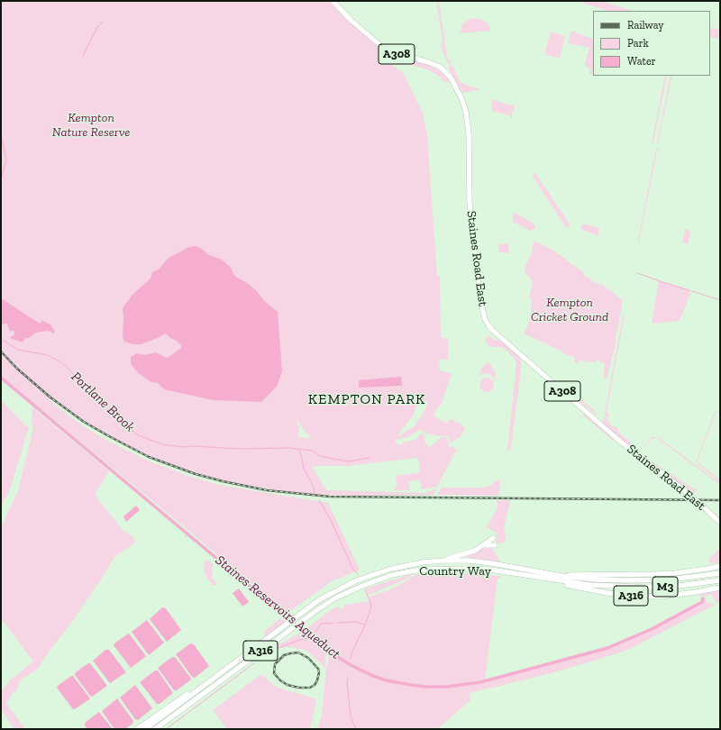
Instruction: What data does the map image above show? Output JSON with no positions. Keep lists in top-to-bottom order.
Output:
{
  "streets": {
    "highway": [
      "A308",
      "Staines Road East",
      "Country Way",
      "M3",
      "A316"
    ]
  },
  "crossings": [
    ["Country Way", "A316"],
    ["M3", "A316"]
  ],
  "districts": ["KEMPTON PARK"],
  "water": ["Portlane Brook", "Staines Reservoirs Aqueduct"],
  "parks": ["Kempton Nature Reserve", "Kempton Cricket Ground"],
  "legend": ["Railway", "Park", "Water"]
}
